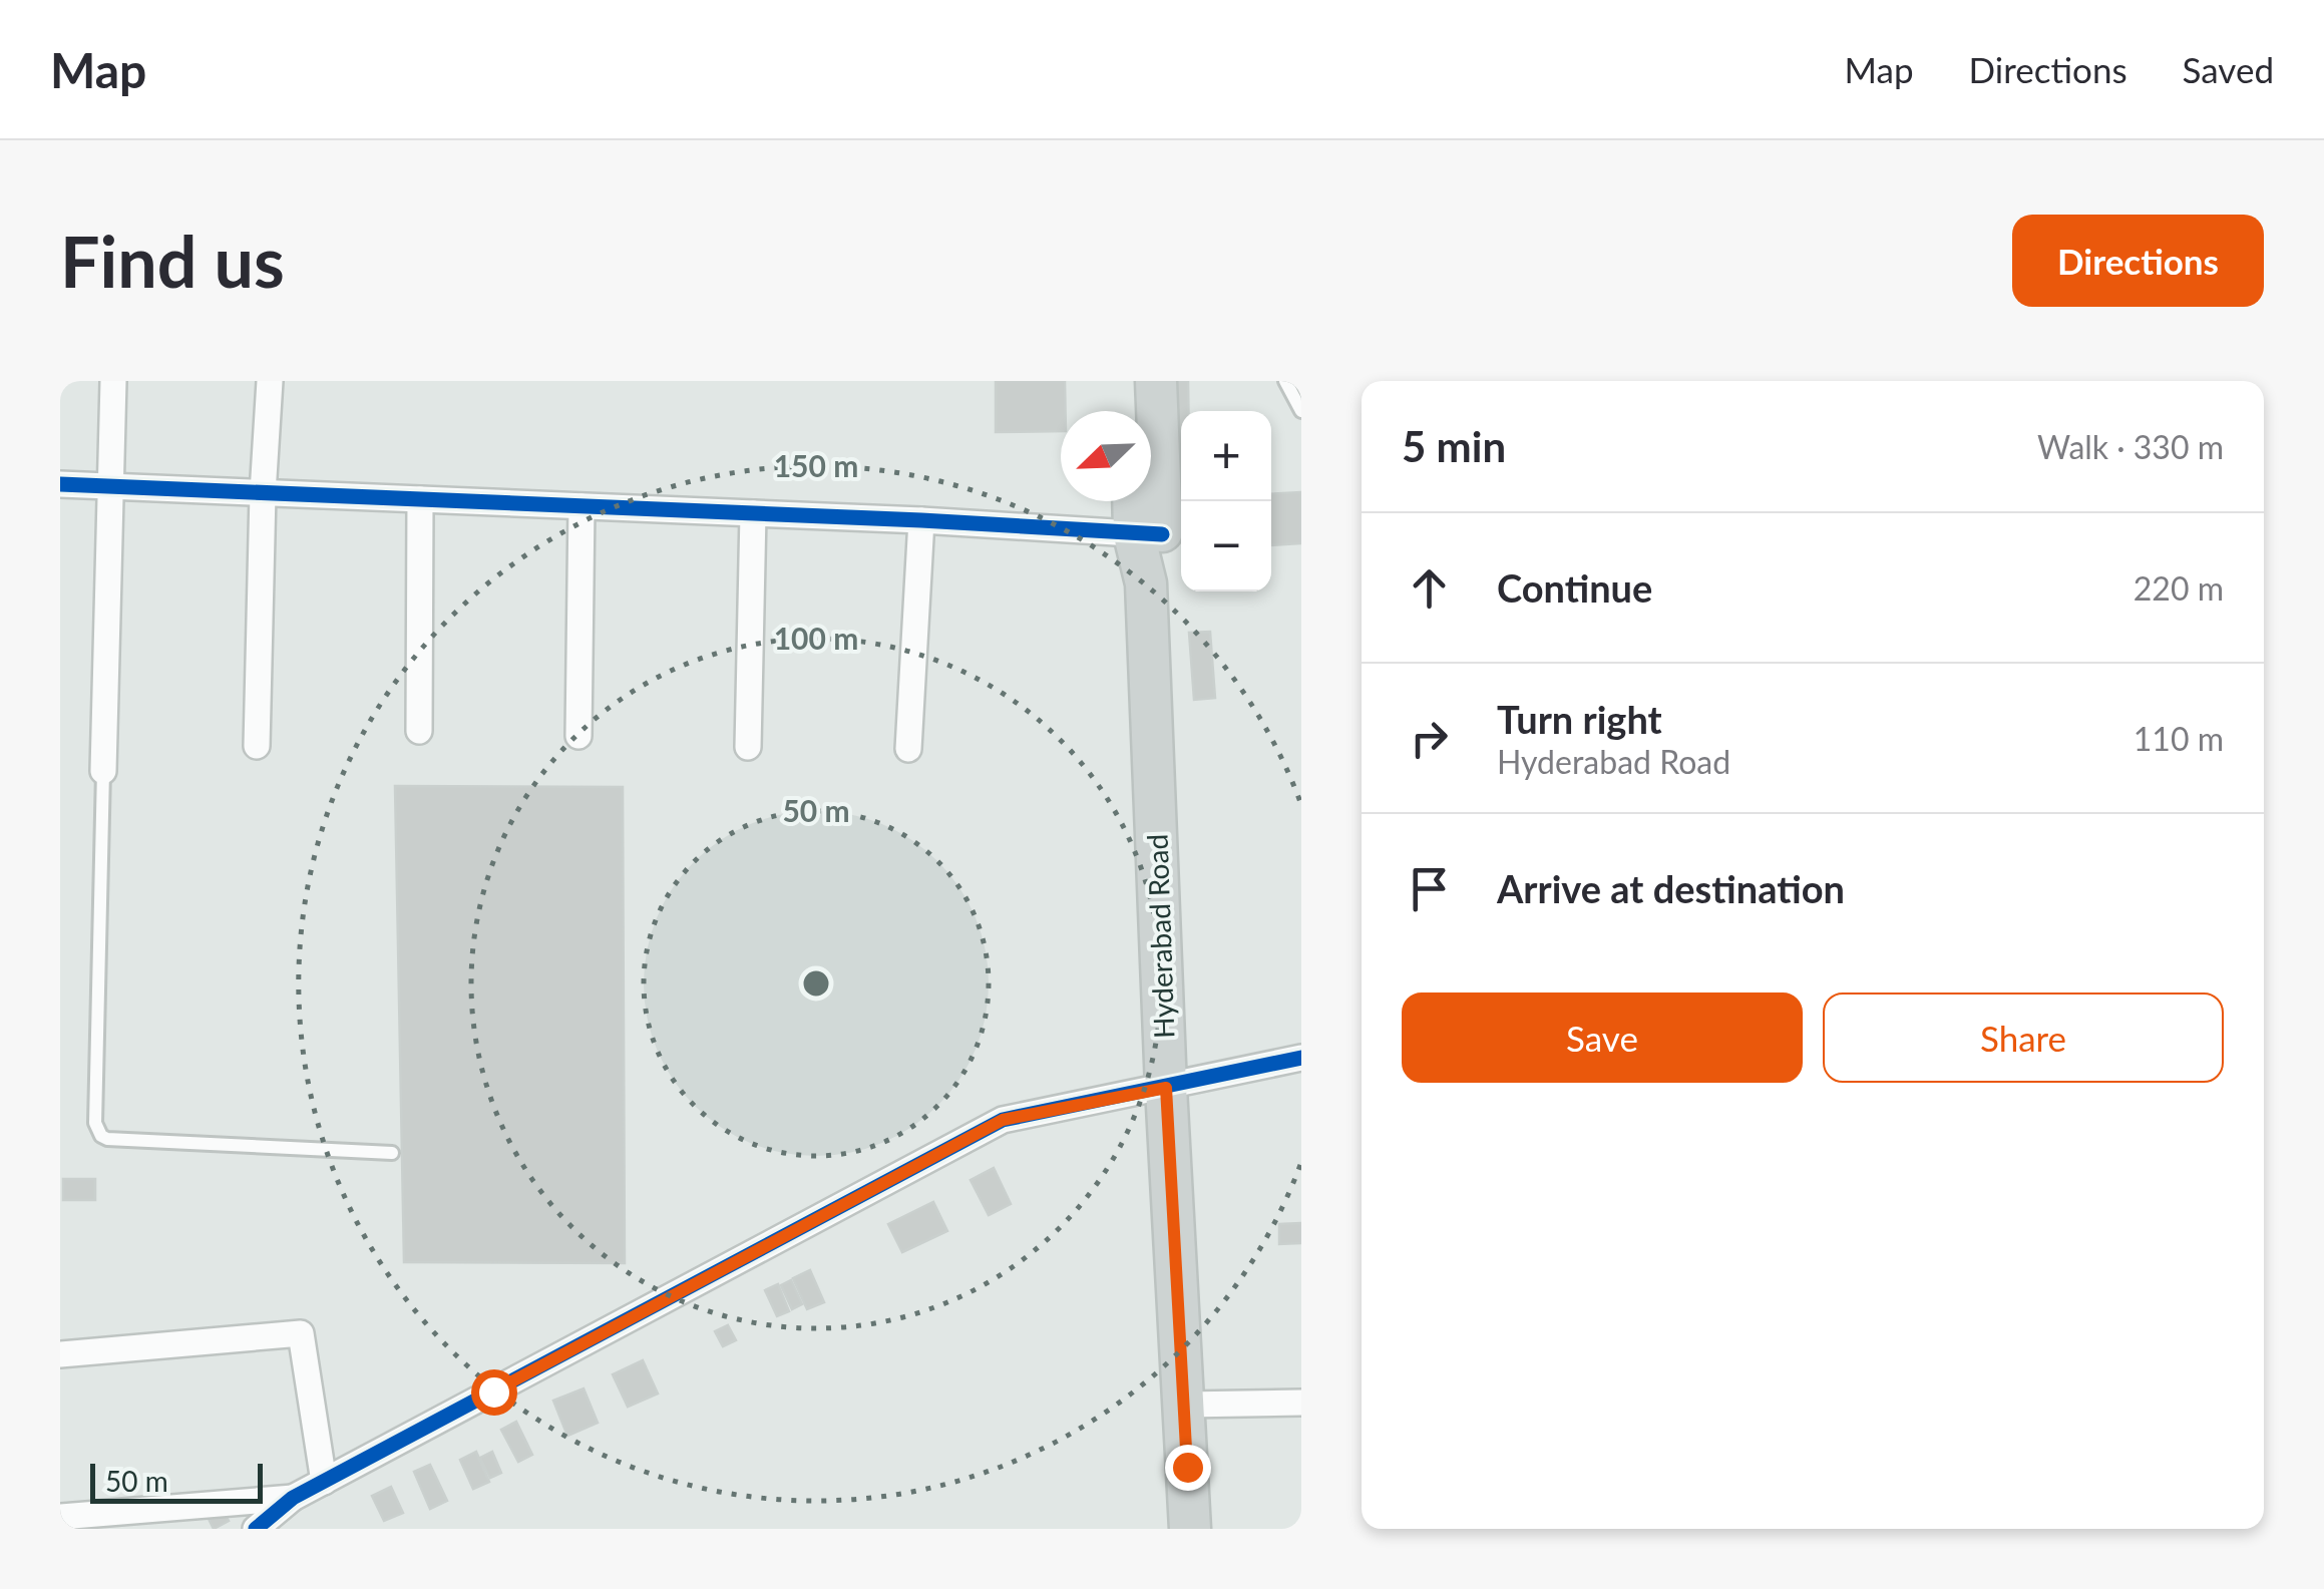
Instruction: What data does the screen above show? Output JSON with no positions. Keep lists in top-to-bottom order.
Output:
{
  "streets": {
    "main road": ["Hyderabad Road"]
  },
  "scale_bar": "50 m",
  "north": "bottom left",
  "page": {
    "header": "Map",
    "nav": ["Map", "Directions", "Saved"],
    "buttons": [
      "Directions",
      ["Save", "Share"]
    ],
    "title": "Find us",
    "heading": ["5 min", "Walk · 330 m"],
    "map_buttons": ["+", "−"],
    "list": [
      ["Continue", "220 m"],
      ["Turn right", "Hyderabad Road", "110 m"],
      "Arrive at destination"
    ],
    "scale": "50 m"
  },
  "rings": ["150 m", "100 m", "50 m"]
}
